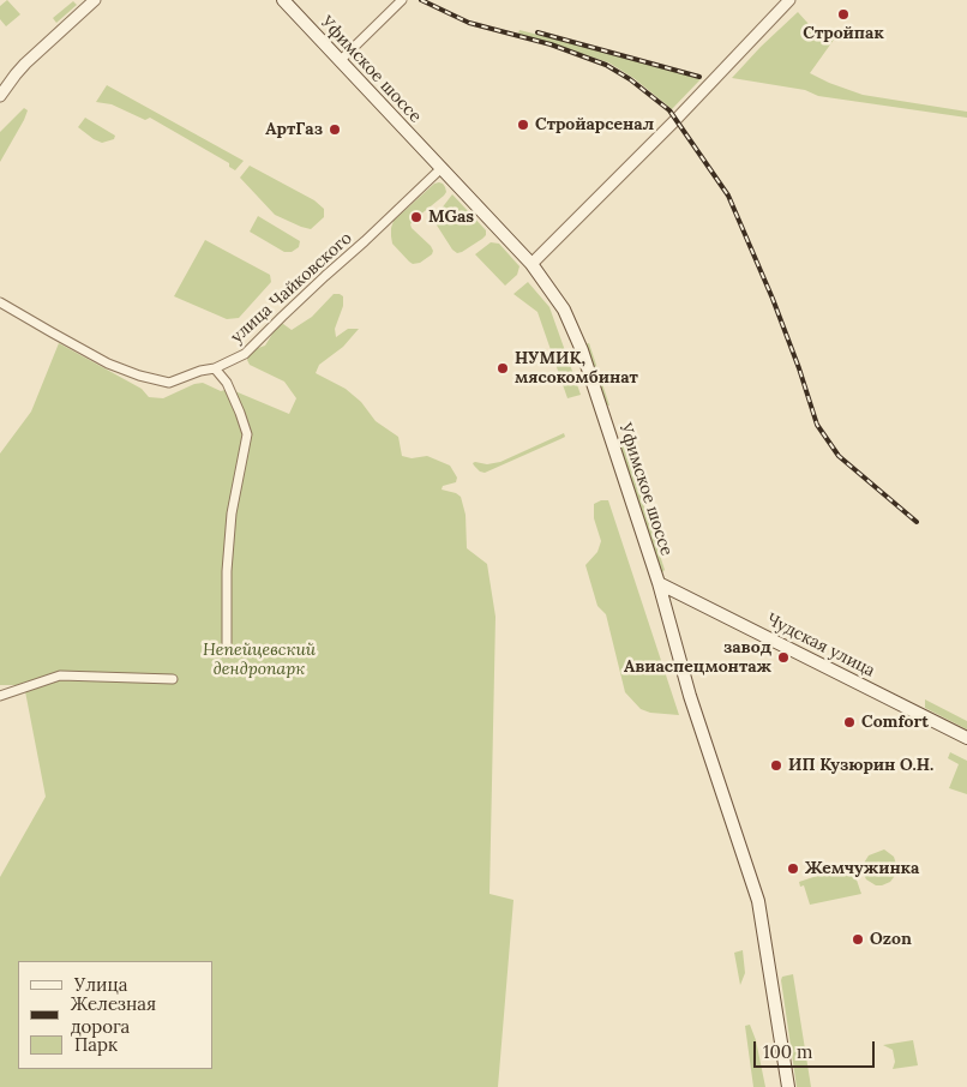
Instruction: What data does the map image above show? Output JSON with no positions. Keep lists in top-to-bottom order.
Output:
{
  "streets": {
    "main road": ["Уфимское шоссе", "Чудская улица"],
    "street": ["улица Чайковского"]
  },
  "crossings": [
    ["Уфимское шоссе", "улица Чайковского"],
    ["Уфимское шоссе", "Чудская улица"]
  ],
  "parks": ["Непейцевский дендропарк"],
  "places": [
    "Стройпак",
    "Стройарсенал",
    "АртГаз",
    "MGas",
    "НУМИК, мясокомбинат",
    "завод Авиаспецмонтаж",
    "Comfort",
    "ИП Кузюрин О.Н.",
    "Жемчужинка",
    "Ozon"
  ],
  "legend": ["Улица", "Железная дорога", "Парк"],
  "scale_bar": "100 m"
}
